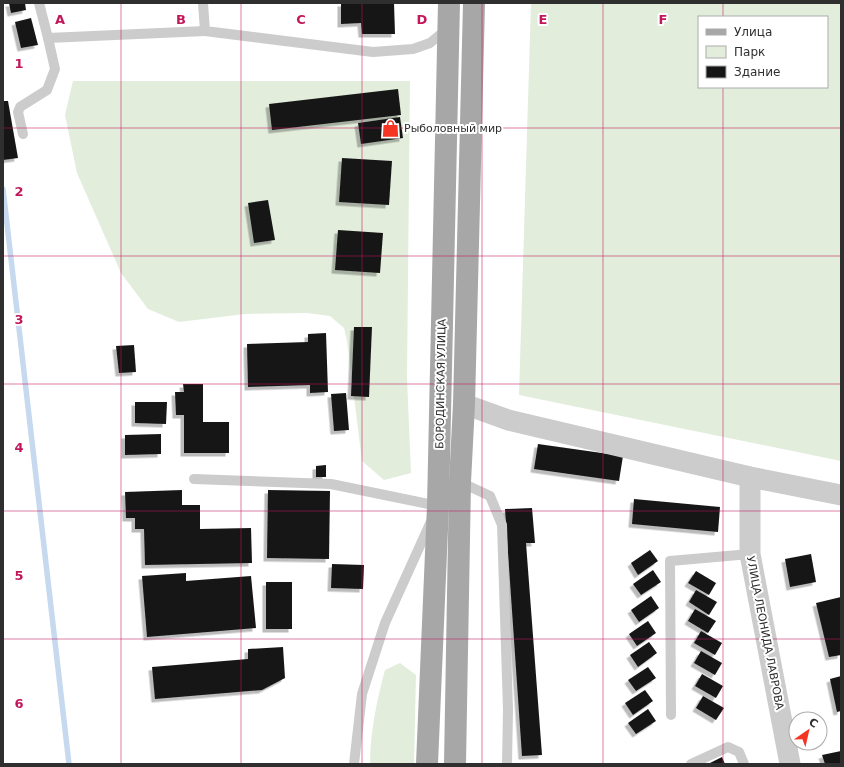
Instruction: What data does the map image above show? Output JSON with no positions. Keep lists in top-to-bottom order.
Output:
{
  "streets": {
    "main road": ["БОРОДИНСКАЯ УЛИЦА"],
    "street": ["УЛИЦА ЛЕОНИДА ЛАВРОВА"]
  },
  "places": {
    "shop": ["Рыболовный мир"]
  },
  "legend": ["Улица", "Парк", "Здание"],
  "north": "top right",
  "grid": {
    "columns": [
      "A",
      "B",
      "C",
      "D",
      "E",
      "F"
    ],
    "rows": [
      "1",
      "2",
      "3",
      "4",
      "5",
      "6"
    ]
  }
}
